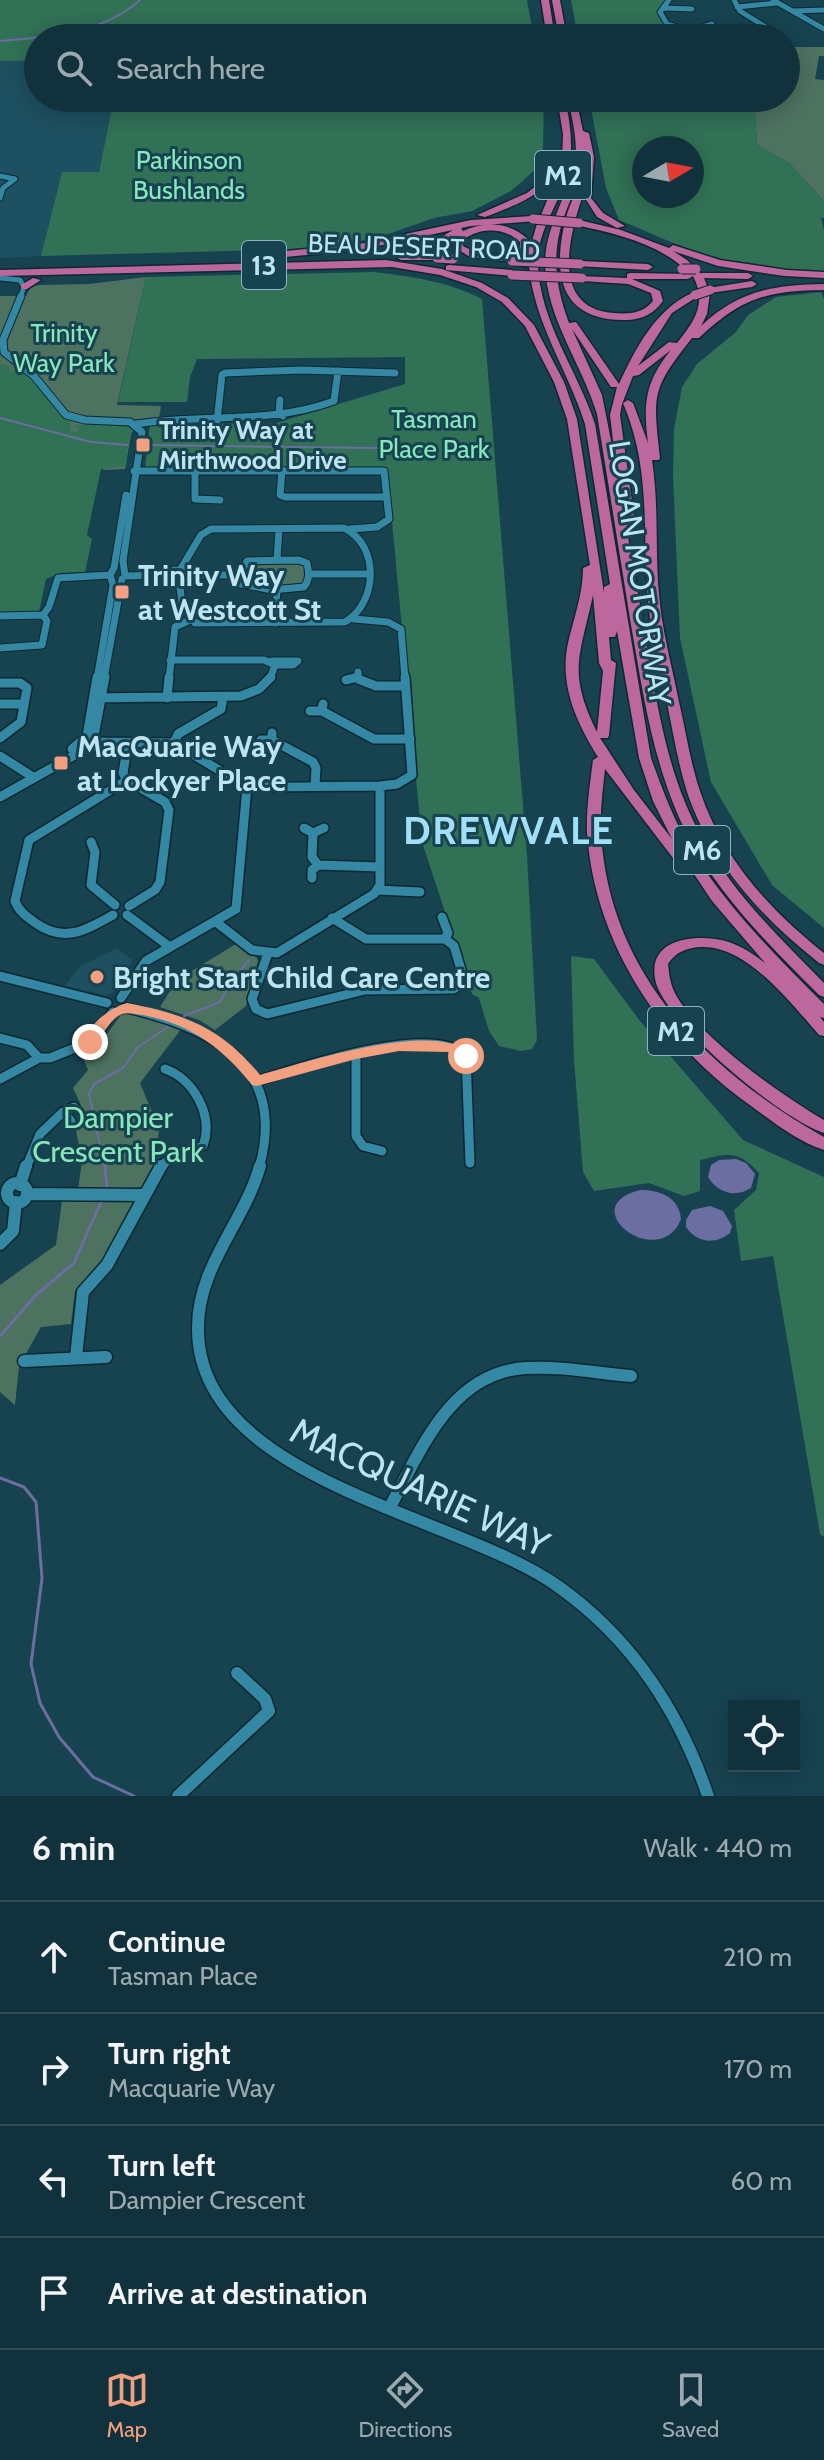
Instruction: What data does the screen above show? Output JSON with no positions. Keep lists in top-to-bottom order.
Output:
{
  "streets": {
    "highway": [
      "M2",
      "BEAUDESERT ROAD",
      "13",
      "LOGAN MOTORWAY",
      "M6"
    ],
    "street": ["MACQUARIE WAY"]
  },
  "crossings": [
    ["M2", "LOGAN MOTORWAY"],
    ["BEAUDESERT ROAD", "13"]
  ],
  "districts": ["DREWVALE"],
  "parks": [
    "Parkinson Bushlands",
    "Trinity Way Park",
    "Tasman Place Park",
    "Dampier Crescent Park"
  ],
  "places": {
    "transit": ["Trinity Way at Mirthwood Drive", "Trinity Way at Westcott St", "MacQuarie Way at Lockyer Place"],
    "other": ["Bright Start Child Care Centre"]
  },
  "north": "right",
  "page": {
    "search": "Search here",
    "heading": ["6 min", "Walk · 440 m"],
    "list": [
      ["Continue", "Tasman Place", "210 m"],
      ["Turn right", "Macquarie Way", "170 m"],
      ["Turn left", "Dampier Crescent", "60 m"],
      "Arrive at destination"
    ],
    "nav": ["Map", "Directions", "Saved"]
  }
}
